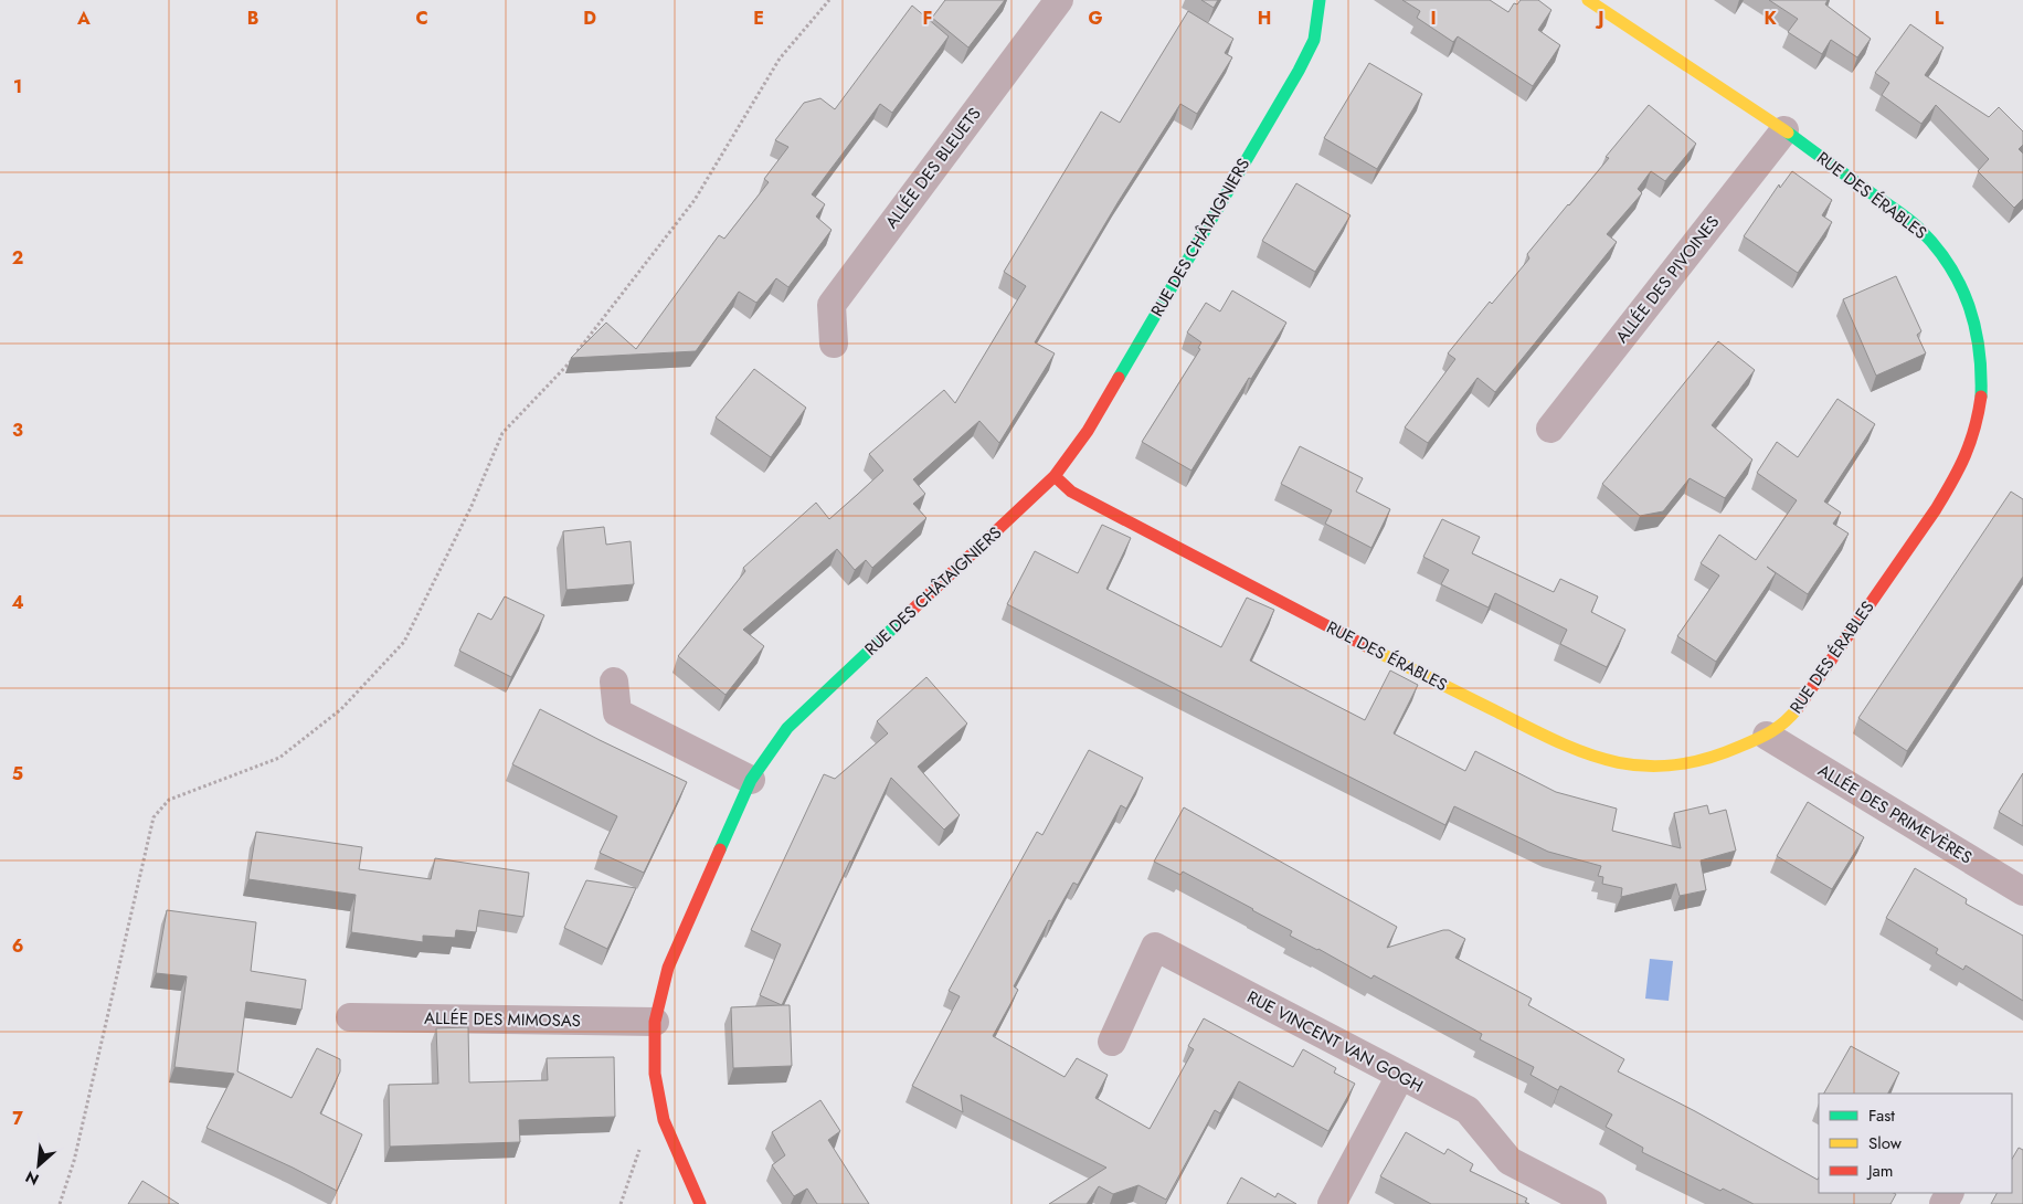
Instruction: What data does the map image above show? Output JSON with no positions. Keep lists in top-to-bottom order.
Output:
{
  "streets": {
    "street": [
      "ALLÉE DES BLEUETS",
      "RUE DES ÉRABLES",
      "RUE DES CHÂTAIGNIERS",
      "ALLÉE DES PIVOINES",
      "ALLÉE DES PRIMEVÈRES",
      "ALLÉE DES MIMOSAS",
      "RUE VINCENT VAN GOGH"
    ]
  },
  "crossings": [
    ["RUE DES ÉRABLES", "RUE DES CHÂTAIGNIERS"],
    ["RUE DES ÉRABLES", "ALLÉE DES PIVOINES"],
    ["RUE DES ÉRABLES", "ALLÉE DES PRIMEVÈRES"],
    ["RUE DES CHÂTAIGNIERS", "ALLÉE DES MIMOSAS"]
  ],
  "legend": ["Fast", "Slow", "Jam"],
  "north": "bottom left",
  "grid": {
    "columns": [
      "A",
      "B",
      "C",
      "D",
      "E",
      "F",
      "G",
      "H",
      "I",
      "J",
      "K",
      "L"
    ],
    "rows": [
      "1",
      "2",
      "3",
      "4",
      "5",
      "6",
      "7"
    ]
  }
}
